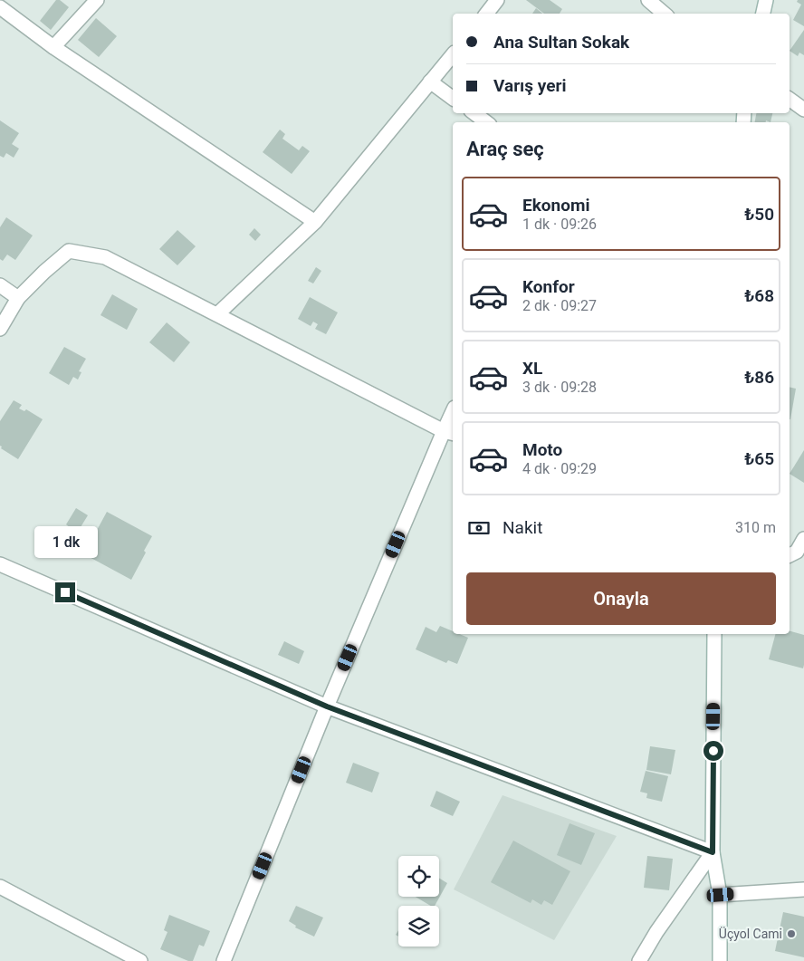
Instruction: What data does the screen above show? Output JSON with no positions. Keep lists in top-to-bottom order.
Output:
{
  "places": ["Üçyol Cami"],
  "page": {
    "banner": ["Ana Sultan Sokak", "Varış yeri"],
    "heading": "Araç seç",
    "list": [
      {
        "name": "Ekonomi",
        "note": "1 dk · 09:26",
        "value": "₺50"
      },
      {
        "name": "Konfor",
        "note": "2 dk · 09:27",
        "value": "₺68"
      },
      {
        "name": "XL",
        "note": "3 dk · 09:28",
        "value": "₺86"
      },
      {
        "name": "Moto",
        "note": "4 dk · 09:29",
        "value": "₺65"
      }
    ],
    "pay": ["Nakit", "310 m"],
    "bubble": "1 dk",
    "buttons": "Onayla"
  }
}
